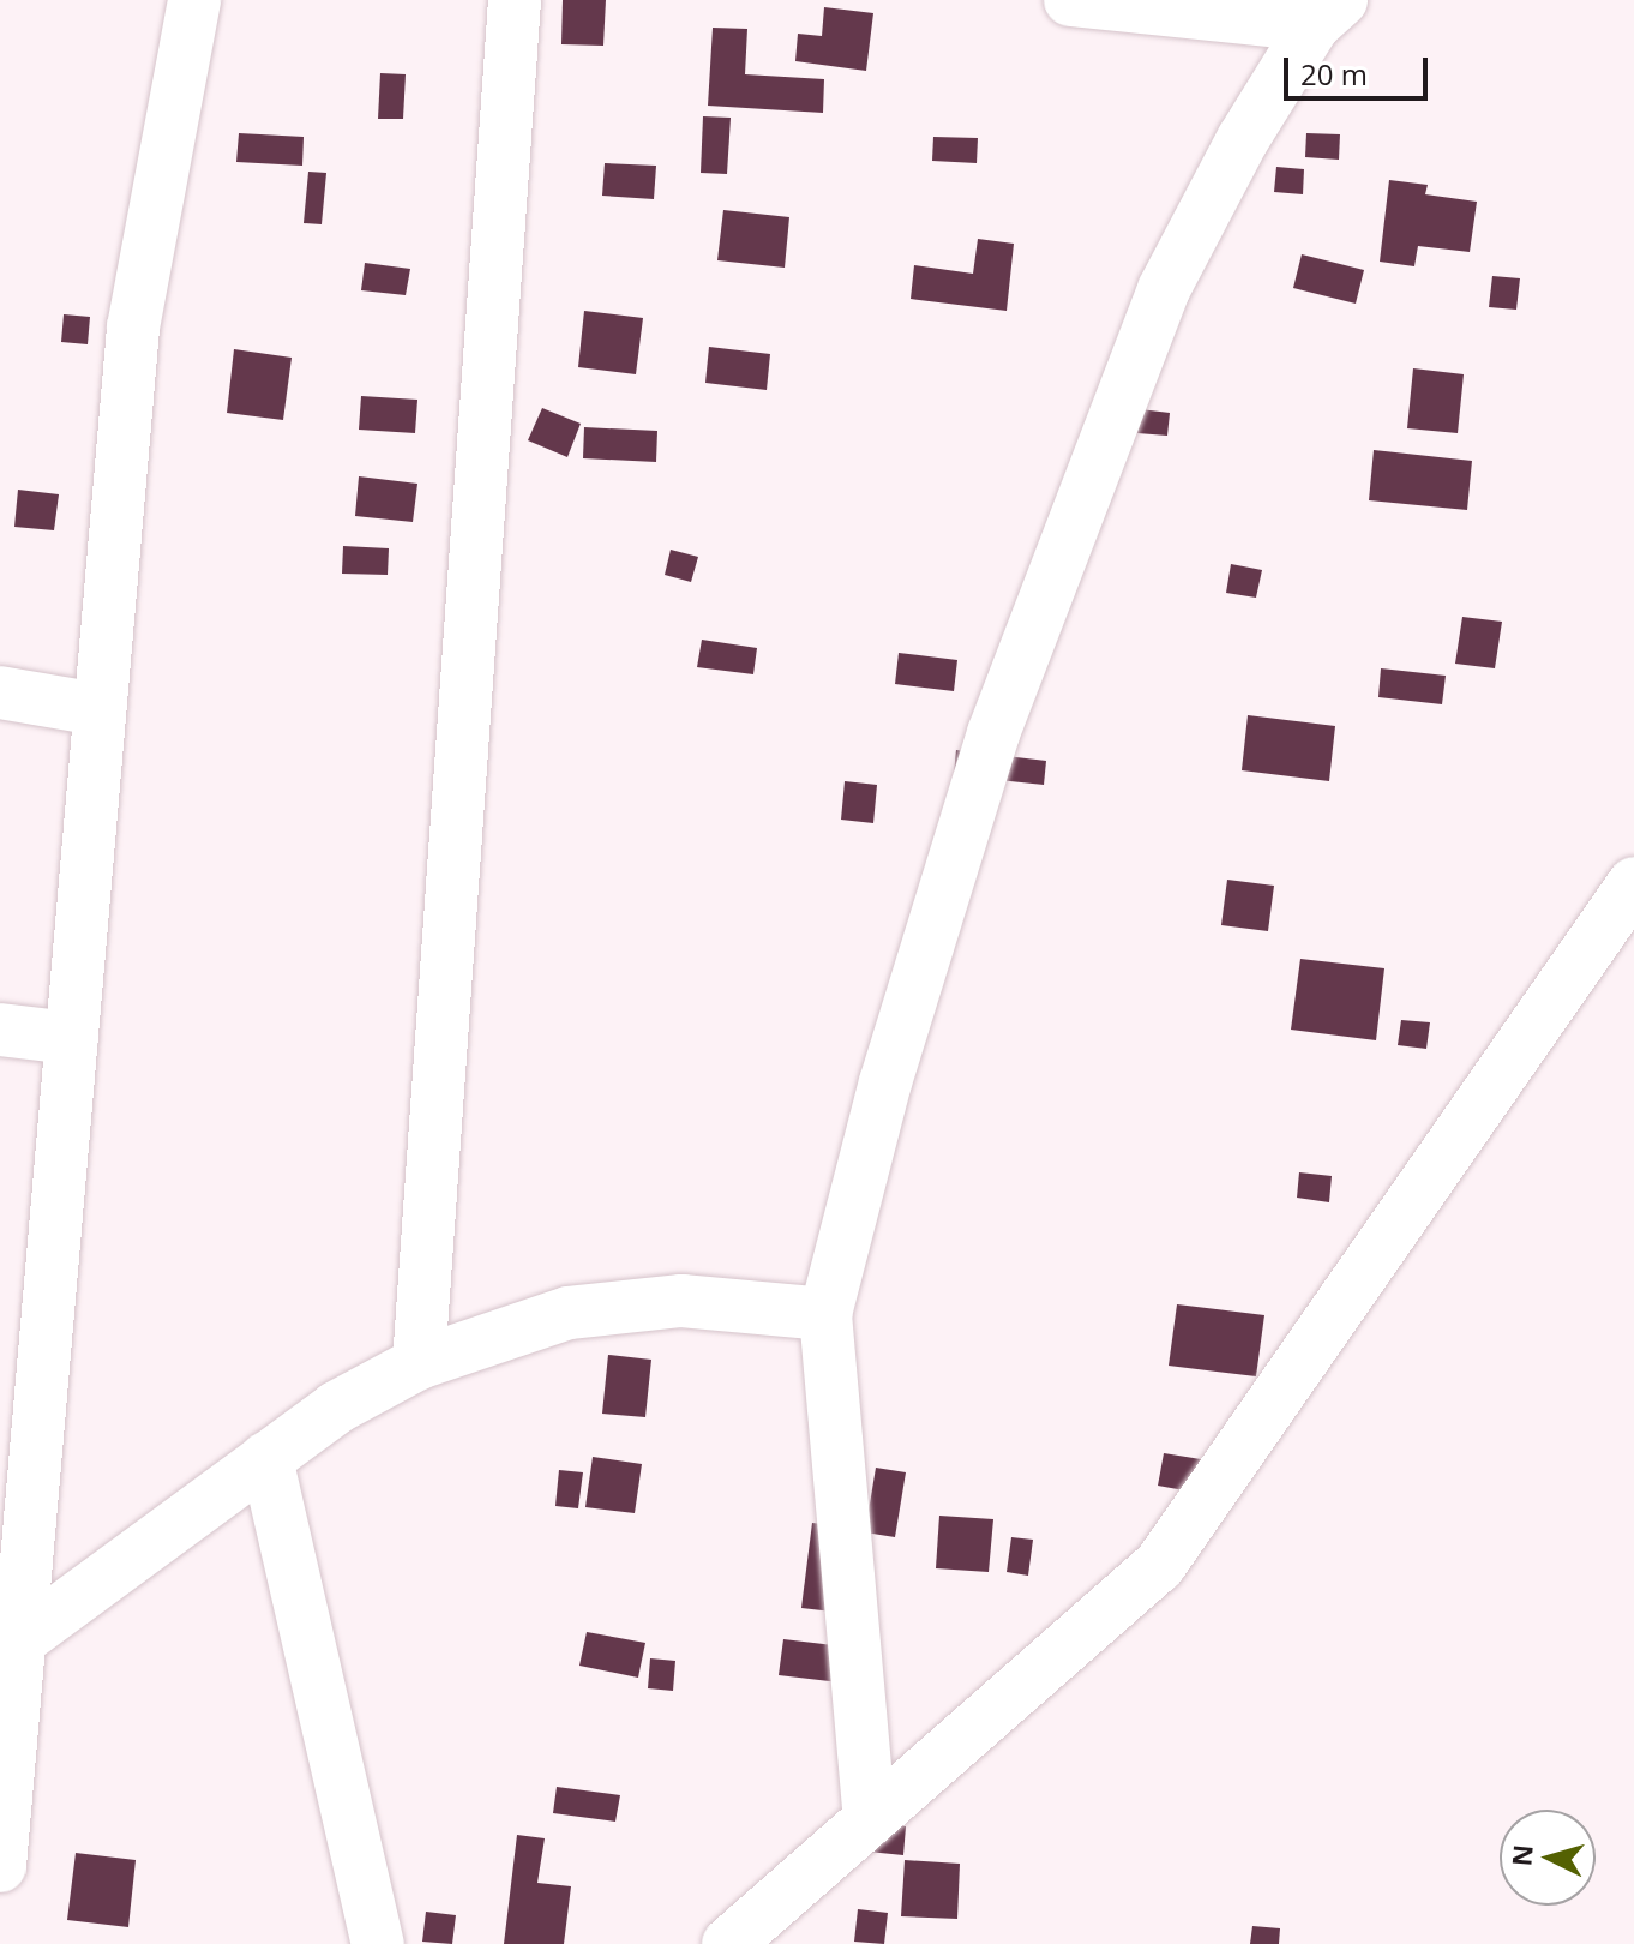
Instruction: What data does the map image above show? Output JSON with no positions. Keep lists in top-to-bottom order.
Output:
{
  "scale_bar": "20 m",
  "north": "left"
}
